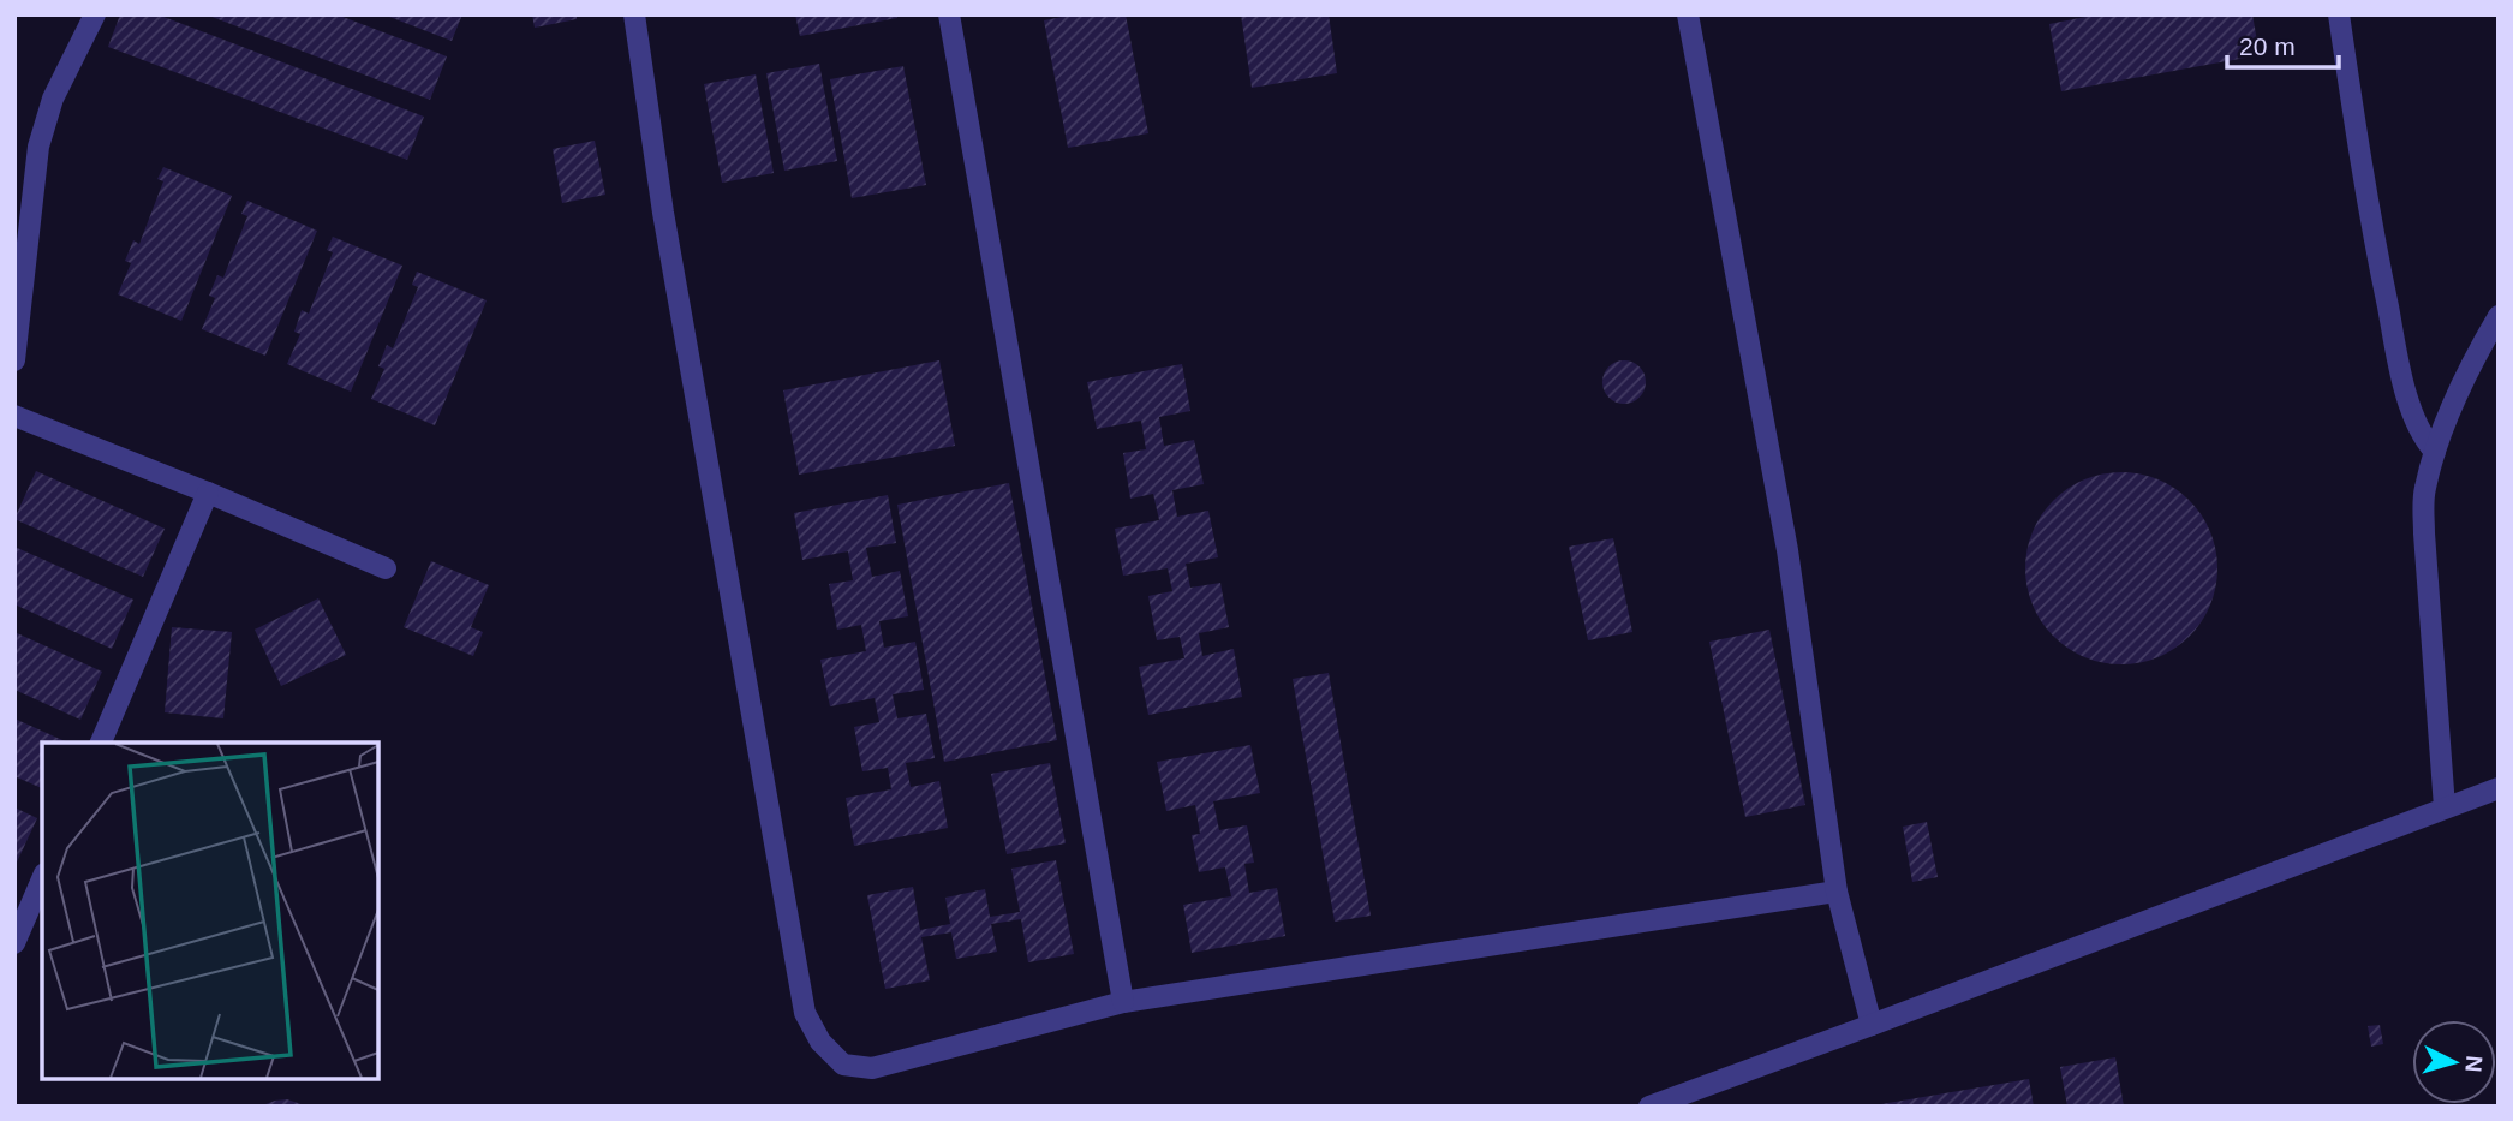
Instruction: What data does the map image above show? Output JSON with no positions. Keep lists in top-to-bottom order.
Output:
{
  "scale_bar": "20 m",
  "north": "right"
}
